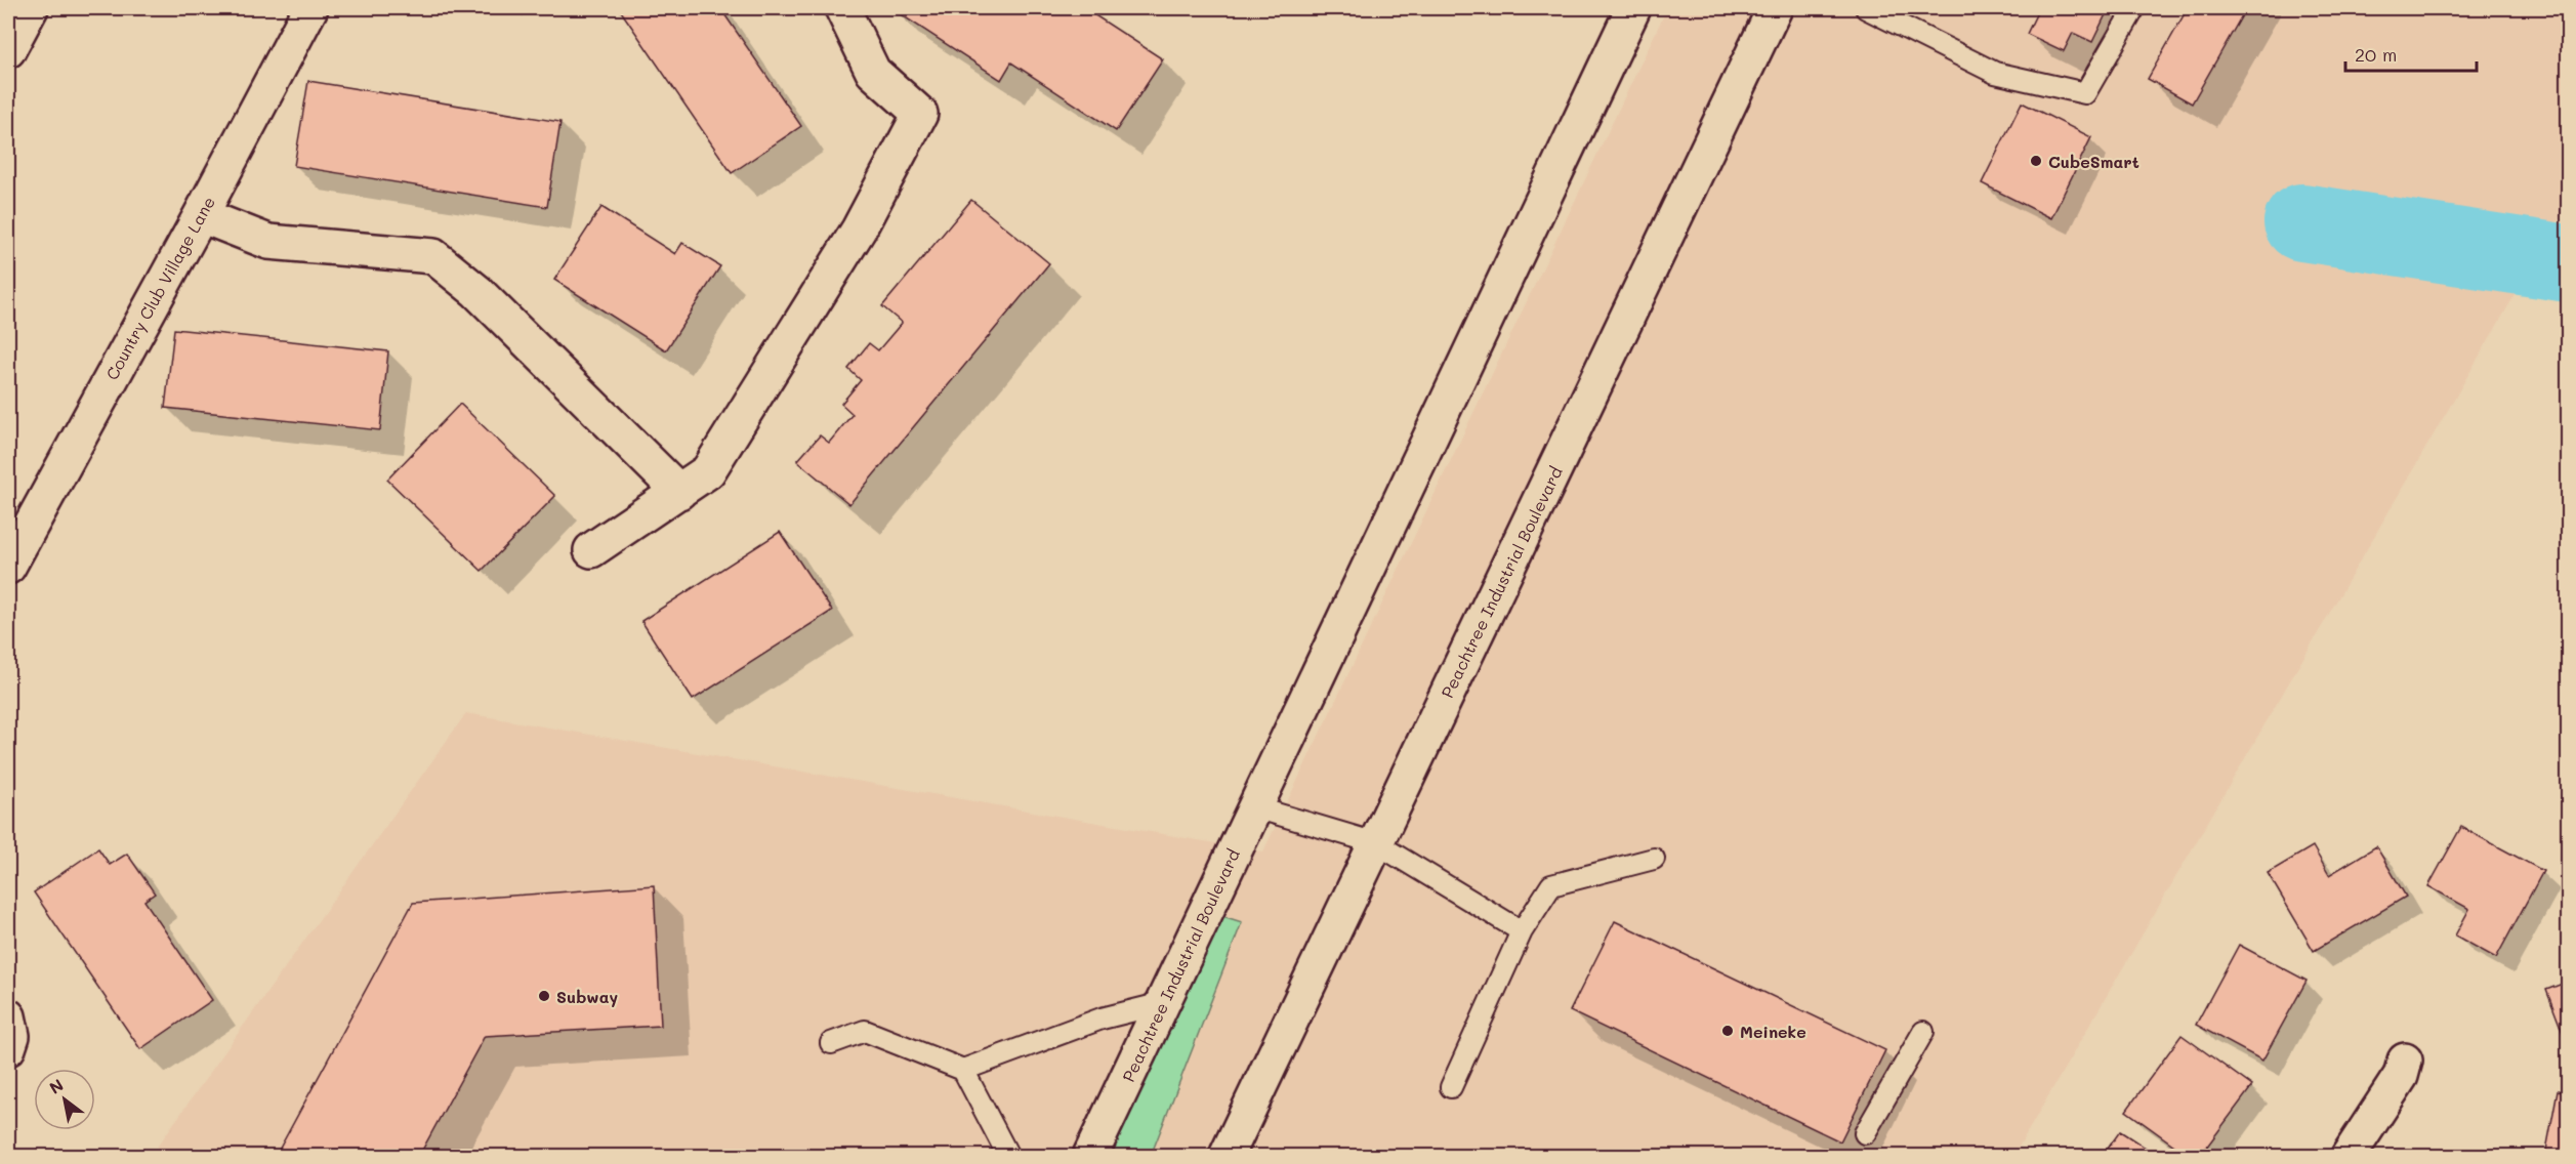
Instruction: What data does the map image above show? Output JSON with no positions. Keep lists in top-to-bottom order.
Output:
{
  "streets": {
    "main road": ["Country Club Village Lane", "Peachtree Industrial Boulevard"]
  },
  "places": ["CubeSmart", "Subway", "Meineke"],
  "scale_bar": "20 m",
  "north": "top left"
}
